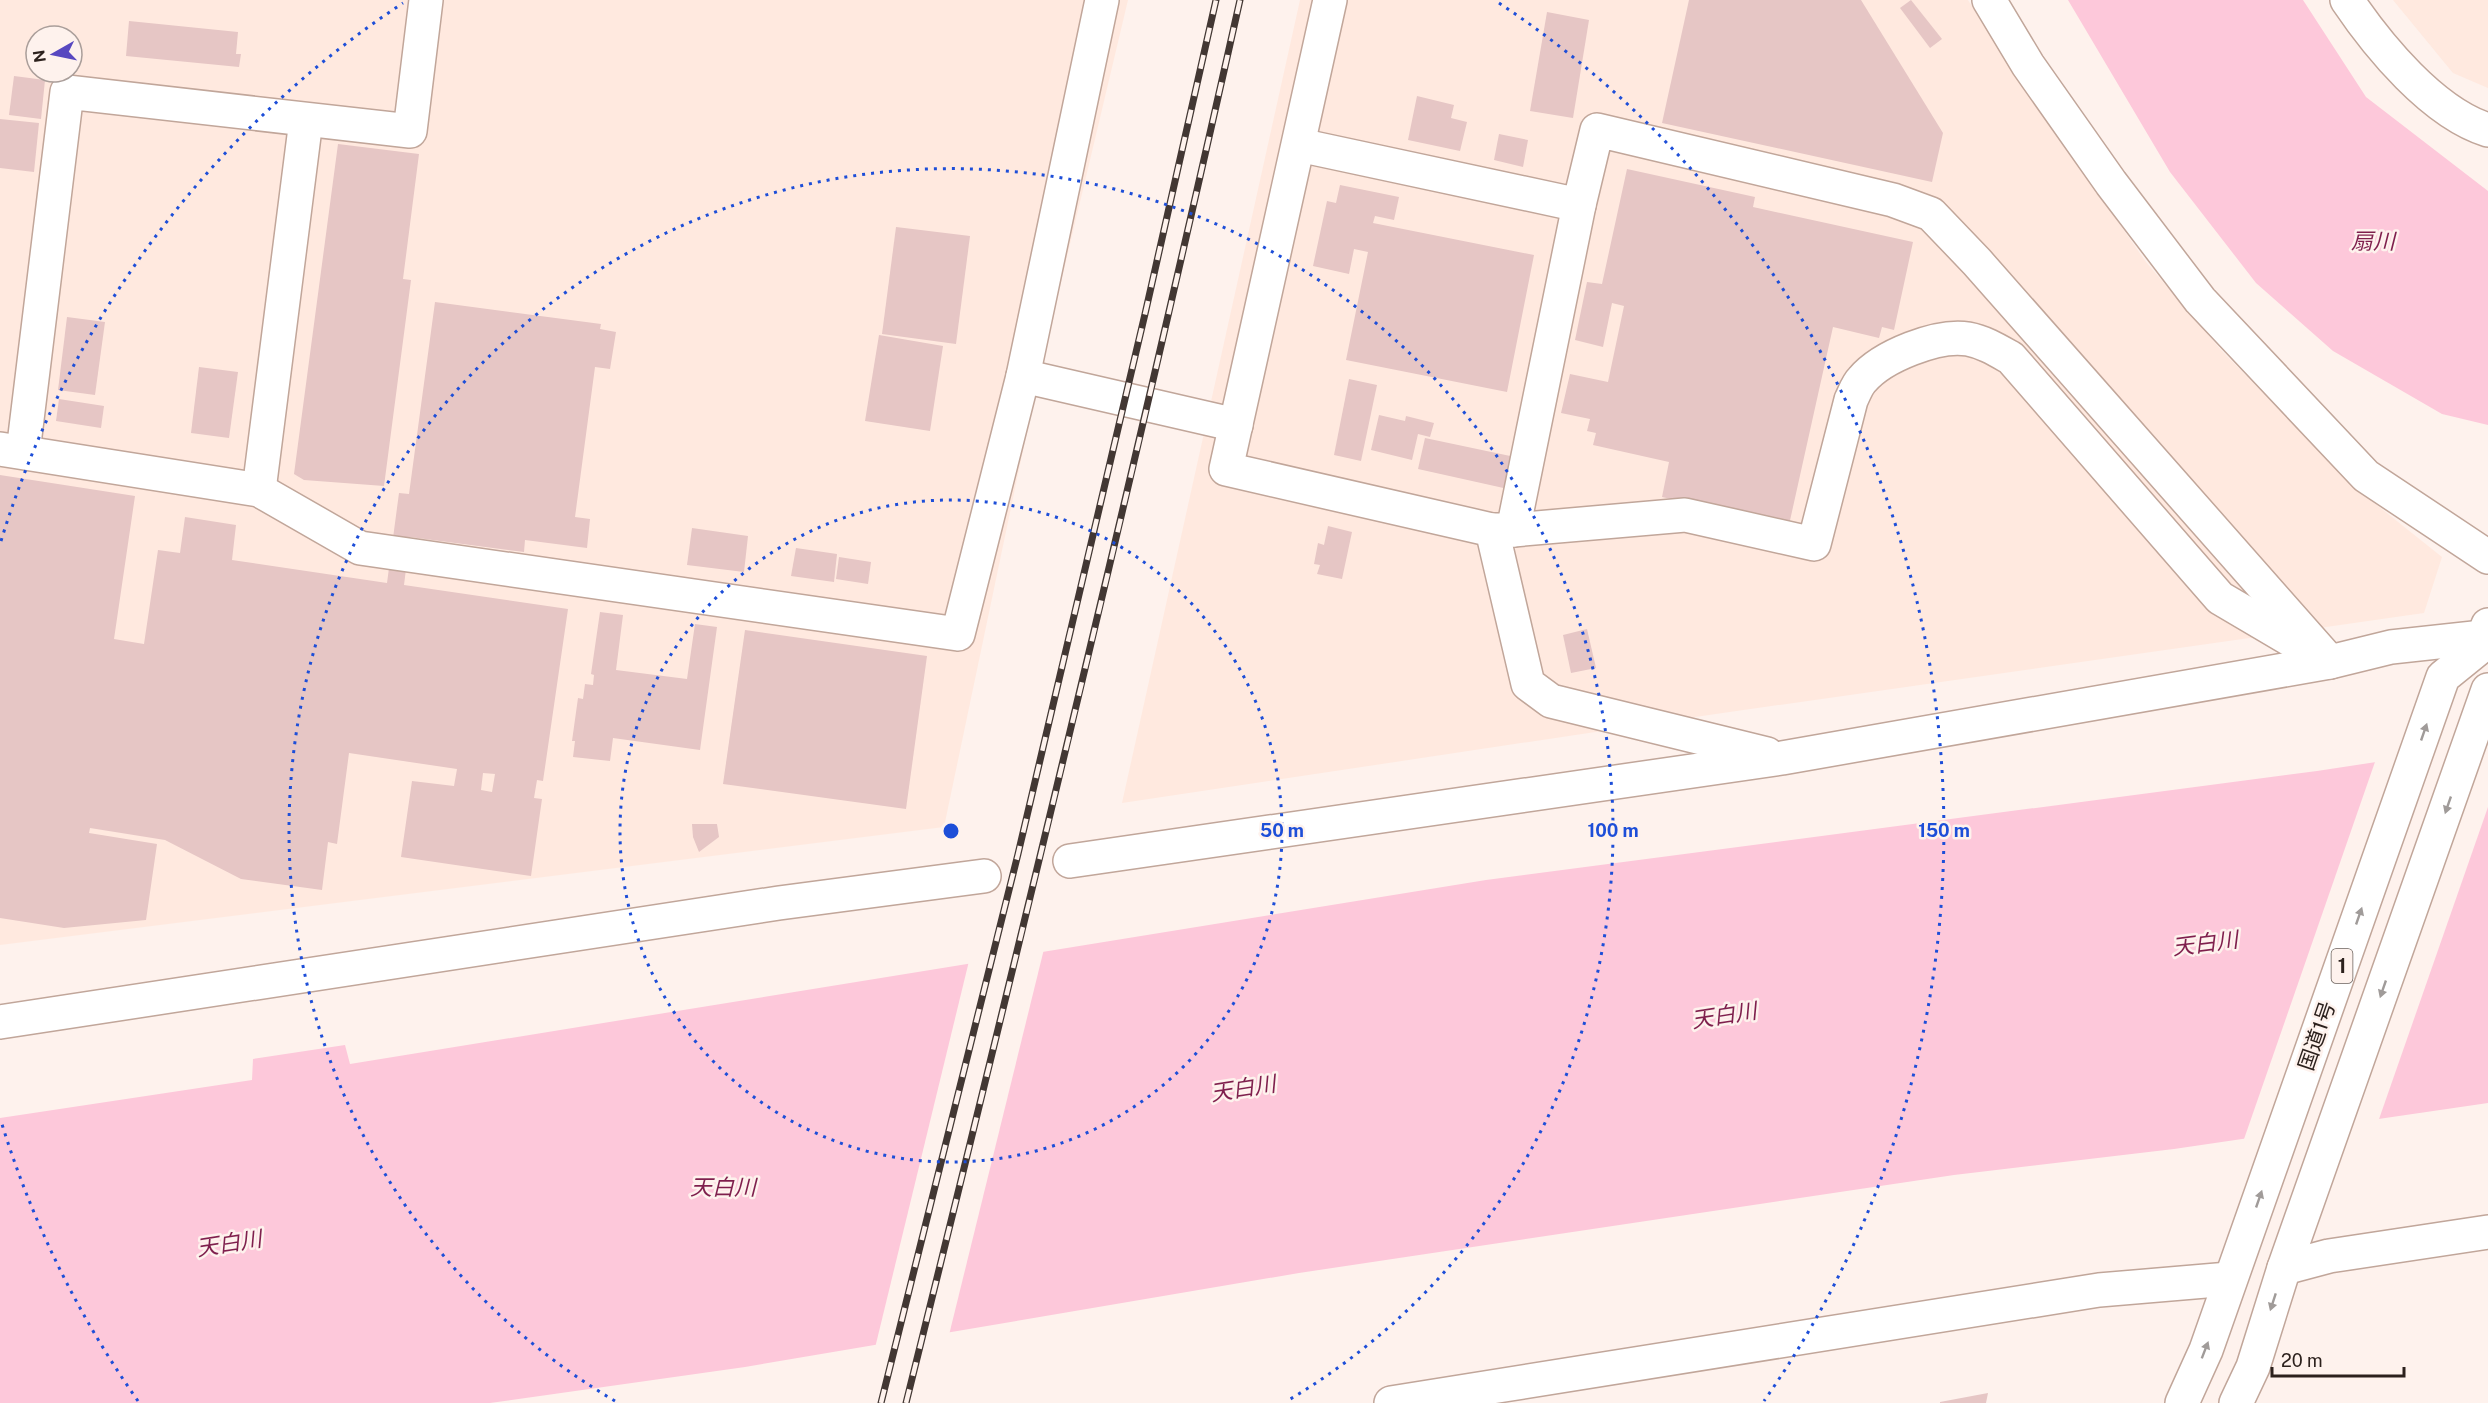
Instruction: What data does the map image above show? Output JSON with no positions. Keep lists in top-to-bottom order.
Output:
{
  "streets": {
    "main road": ["1", "国道1号"]
  },
  "water": ["扇川", "天白川"],
  "scale_bar": "20 m",
  "north": "left",
  "rings": ["50 m", "100 m", "150 m"]
}
